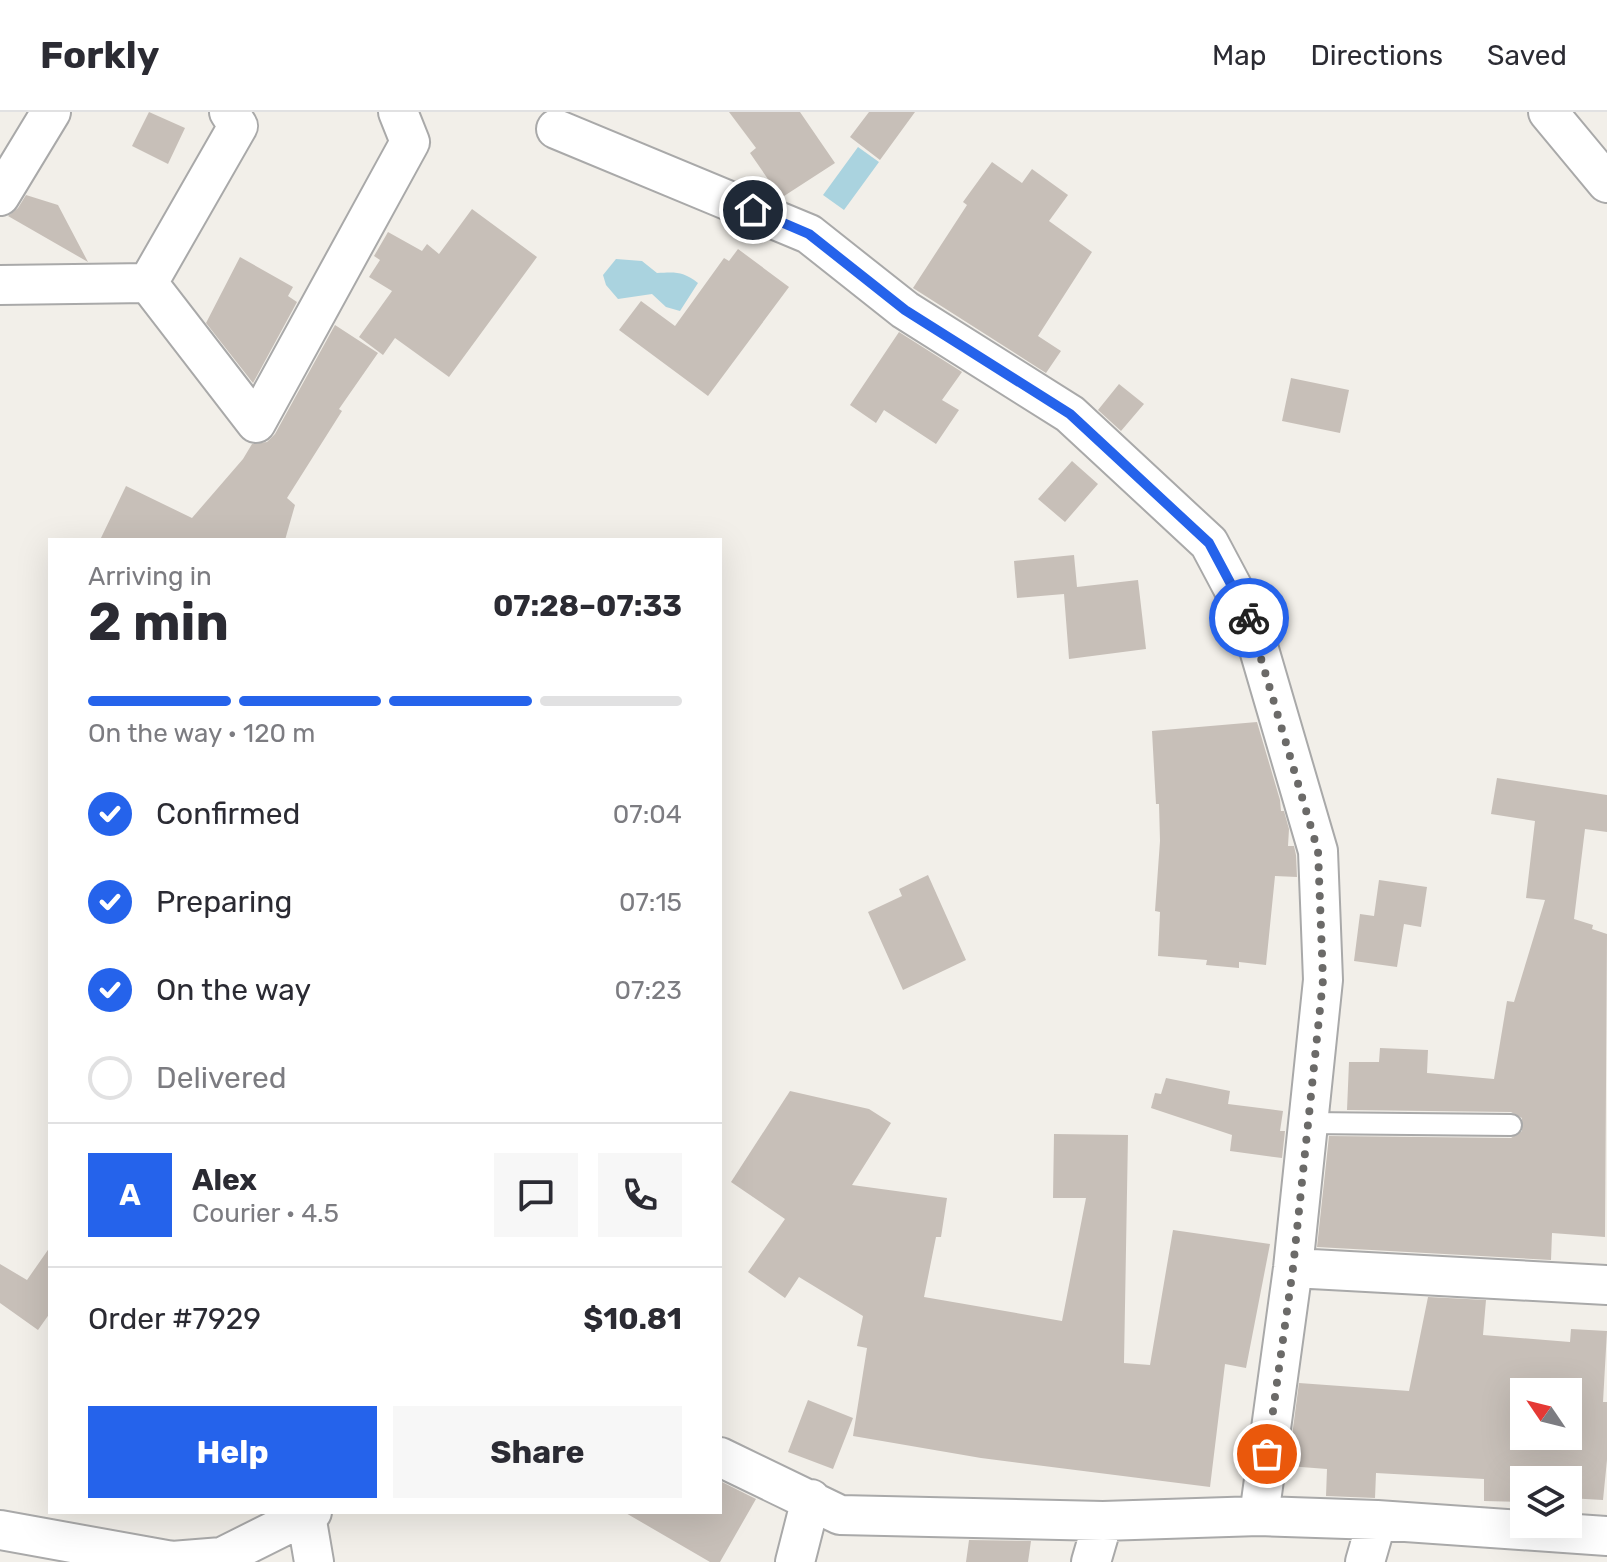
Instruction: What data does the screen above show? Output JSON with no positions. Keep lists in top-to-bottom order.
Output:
{
  "north": "top left",
  "page": {
    "header": "Forkly",
    "nav": ["Map", "Directions", "Saved"],
    "heading": ["2 min", "Arriving in", "07:28–07:33"],
    "panel": [
      "Alex",
      "Courier · 4.5",
      "Order #7929",
      "$10.81"
    ],
    "bar": "On the way · 120 m",
    "list": [
      ["Confirmed", "07:04"],
      ["Preparing", "07:15"],
      ["On the way", "07:23"],
      "Delivered"
    ],
    "round": "A",
    "buttons": ["Help", "Share"]
  }
}
